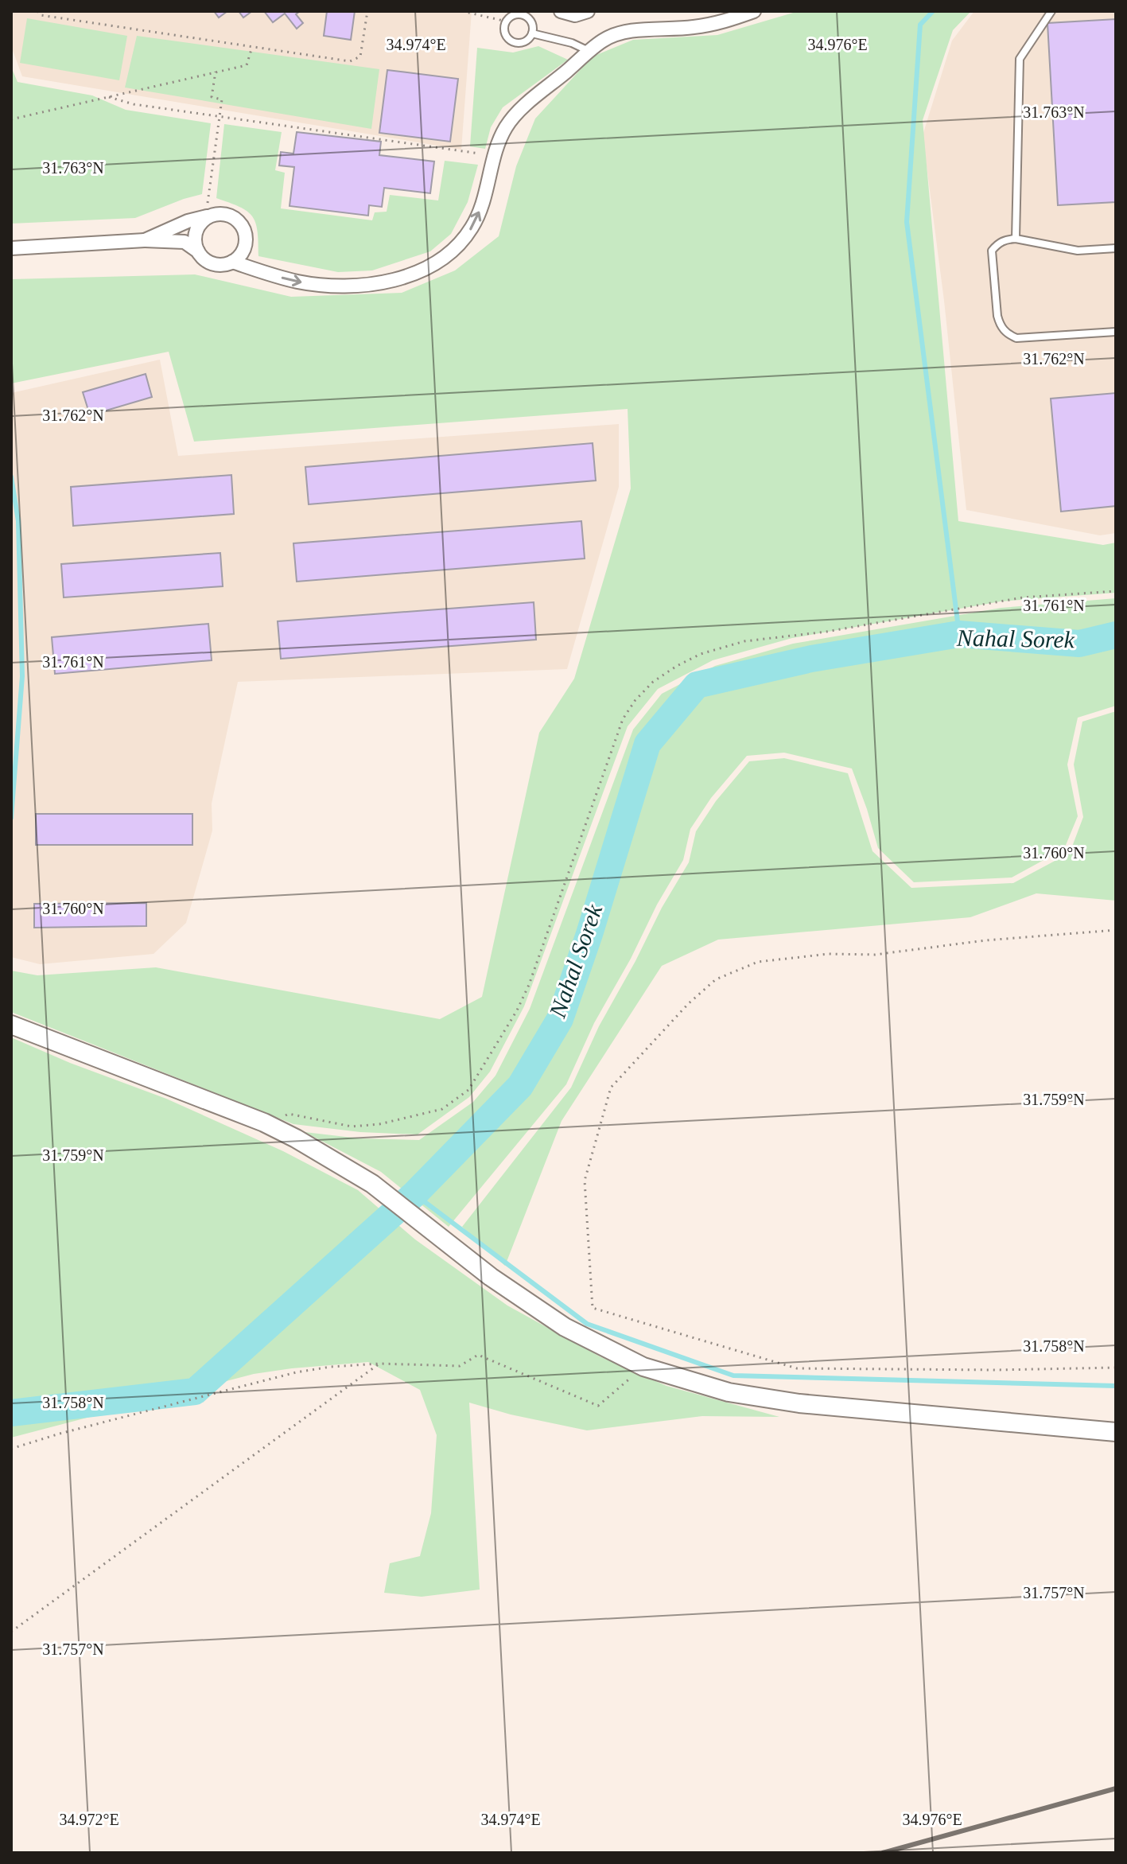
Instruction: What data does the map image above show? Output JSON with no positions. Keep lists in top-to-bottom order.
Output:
{
  "water": ["Nahal Sorek"],
  "coordinates": [
    "34.974°E",
    "34.976°E",
    "31.763°N",
    "31.762°N",
    "31.761°N",
    "31.760°N",
    "31.759°N",
    "31.758°N",
    "31.757°N",
    "34.972°E"
  ]
}
